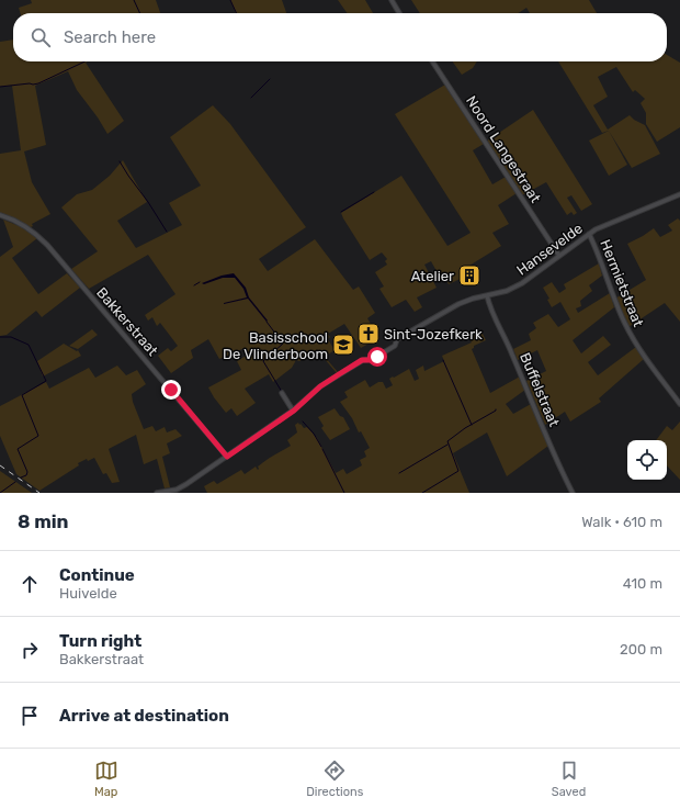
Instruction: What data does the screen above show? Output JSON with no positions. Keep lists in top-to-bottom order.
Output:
{
  "streets": {
    "street": [
      "Noord Langestraat",
      "Hansevelde",
      "Hermietstraat",
      "Bakkerstraat",
      "Buffelstraat"
    ]
  },
  "crossings": [
    ["Noord Langestraat", "Hansevelde"],
    ["Hansevelde", "Hermietstraat"],
    ["Hansevelde", "Bakkerstraat"],
    ["Hansevelde", "Buffelstraat"]
  ],
  "places": {
    "building": ["Atelier"],
    "church": ["Sint-Jozefkerk"],
    "school or university": ["Basisschool De Vlinderboom"]
  },
  "page": {
    "search": "Search here",
    "heading": ["8 min", "Walk · 610 m"],
    "list": [
      ["Continue", "Huivelde", "410 m"],
      ["Turn right", "Bakkerstraat", "200 m"],
      "Arrive at destination"
    ],
    "nav": ["Map", "Directions", "Saved"]
  }
}
